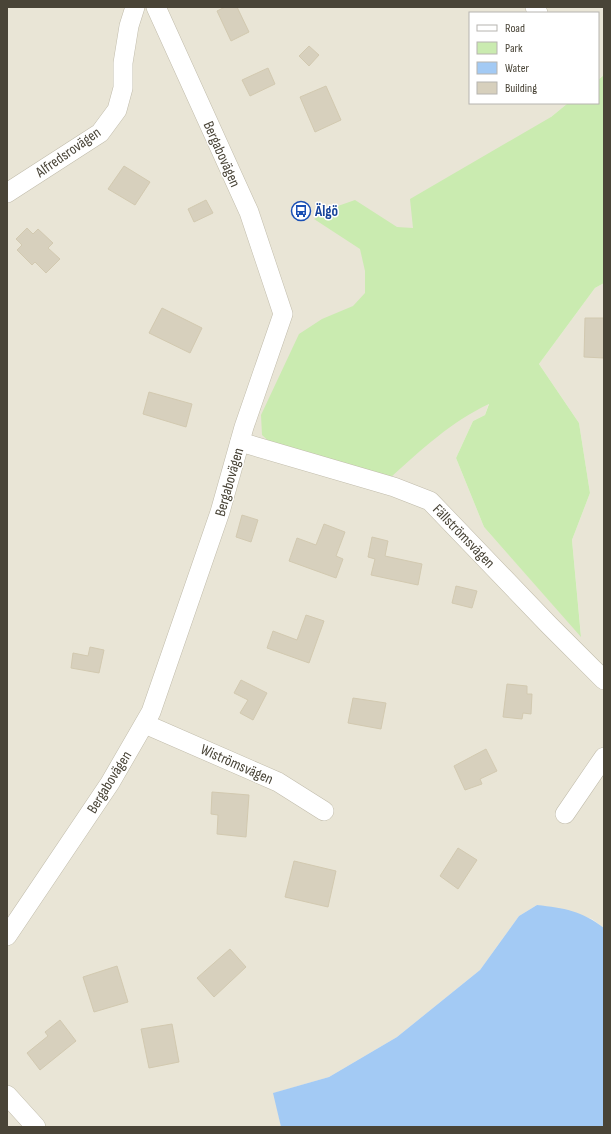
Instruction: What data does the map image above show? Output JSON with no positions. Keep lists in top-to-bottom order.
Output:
{
  "streets": {
    "street": [
      "Alfredsrovägen",
      "Bergabovägen",
      "Fällströmsvägen",
      "Wiströmsvägen"
    ]
  },
  "crossings": [
    ["Bergabovägen", "Fällströmsvägen"],
    ["Bergabovägen", "Wiströmsvägen"]
  ],
  "places": {
    "bus stop": ["Älgö"]
  },
  "legend": [
    "Road",
    "Park",
    "Water",
    "Building"
  ]
}
